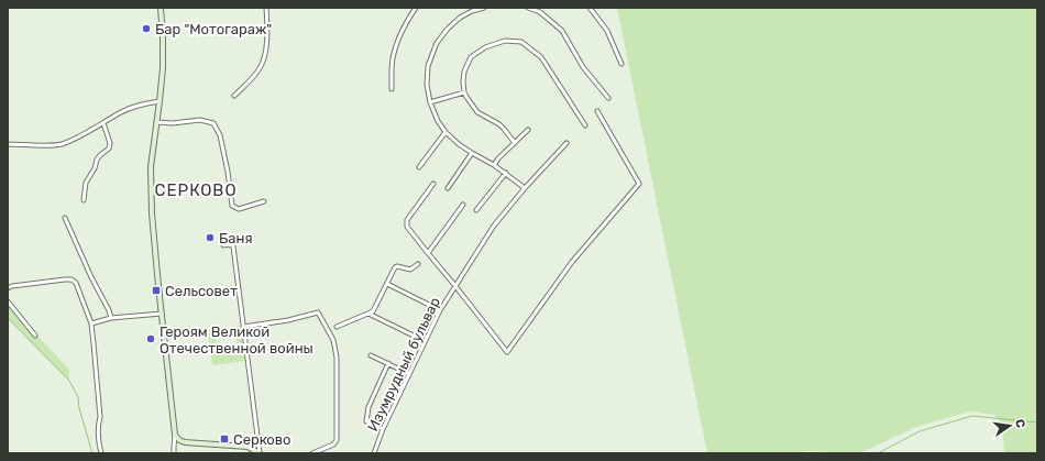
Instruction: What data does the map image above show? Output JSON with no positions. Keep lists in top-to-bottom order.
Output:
{
  "streets": {
    "street": ["Изумрудный бульвар"]
  },
  "districts": ["СЕРКОВО"],
  "places": {
    "other": ["Бар \"Мотогараж\"", "Баня", "Героям Великой Отечественной войны"],
    "transit": ["Сельсовет", "Серково"]
  },
  "north": "right"
}
